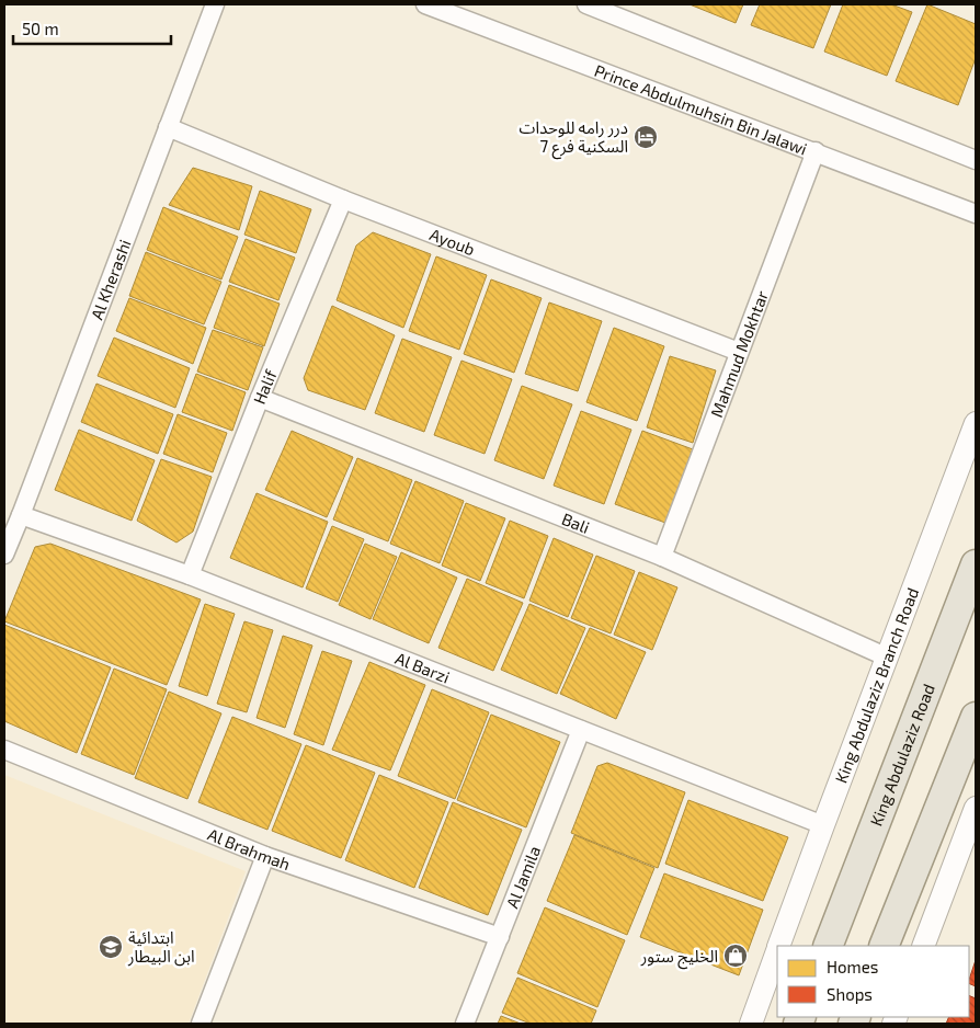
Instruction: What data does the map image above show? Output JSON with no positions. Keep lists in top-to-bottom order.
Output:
{
  "streets": {
    "main road": ["King Abdulaziz Road"],
    "street": [
      "Prince Abdulmuhsin Bin Jalawi",
      "Ayoub",
      "Al Kherashi",
      "Mahmud Mokhtar",
      "Halif",
      "Bali",
      "Al Barzi",
      "King Abdulaziz Branch Road",
      "Al Brahmah",
      "Al Jamila"
    ]
  },
  "crossings": [
    ["Prince Abdulmuhsin Bin Jalawi", "Mahmud Mokhtar"],
    ["Ayoub", "Al Kherashi"],
    ["Ayoub", "Mahmud Mokhtar"],
    ["Ayoub", "Halif"],
    ["Al Kherashi", "Al Barzi"],
    ["Mahmud Mokhtar", "Bali"],
    ["Halif", "Bali"],
    ["Halif", "Al Barzi"],
    ["Bali", "King Abdulaziz Branch Road"],
    ["Al Barzi", "King Abdulaziz Branch Road"],
    ["Al Barzi", "Al Jamila"],
    ["Al Brahmah", "Al Jamila"]
  ],
  "places": {
    "hotel": ["درر رامه للوحدات السكنية فرع 7"],
    "school or university": ["ابتدائية ابن البيطار"],
    "shop": ["الخليج ستور"]
  },
  "legend": ["Homes", "Shops"],
  "scale_bar": "50 m"
}
